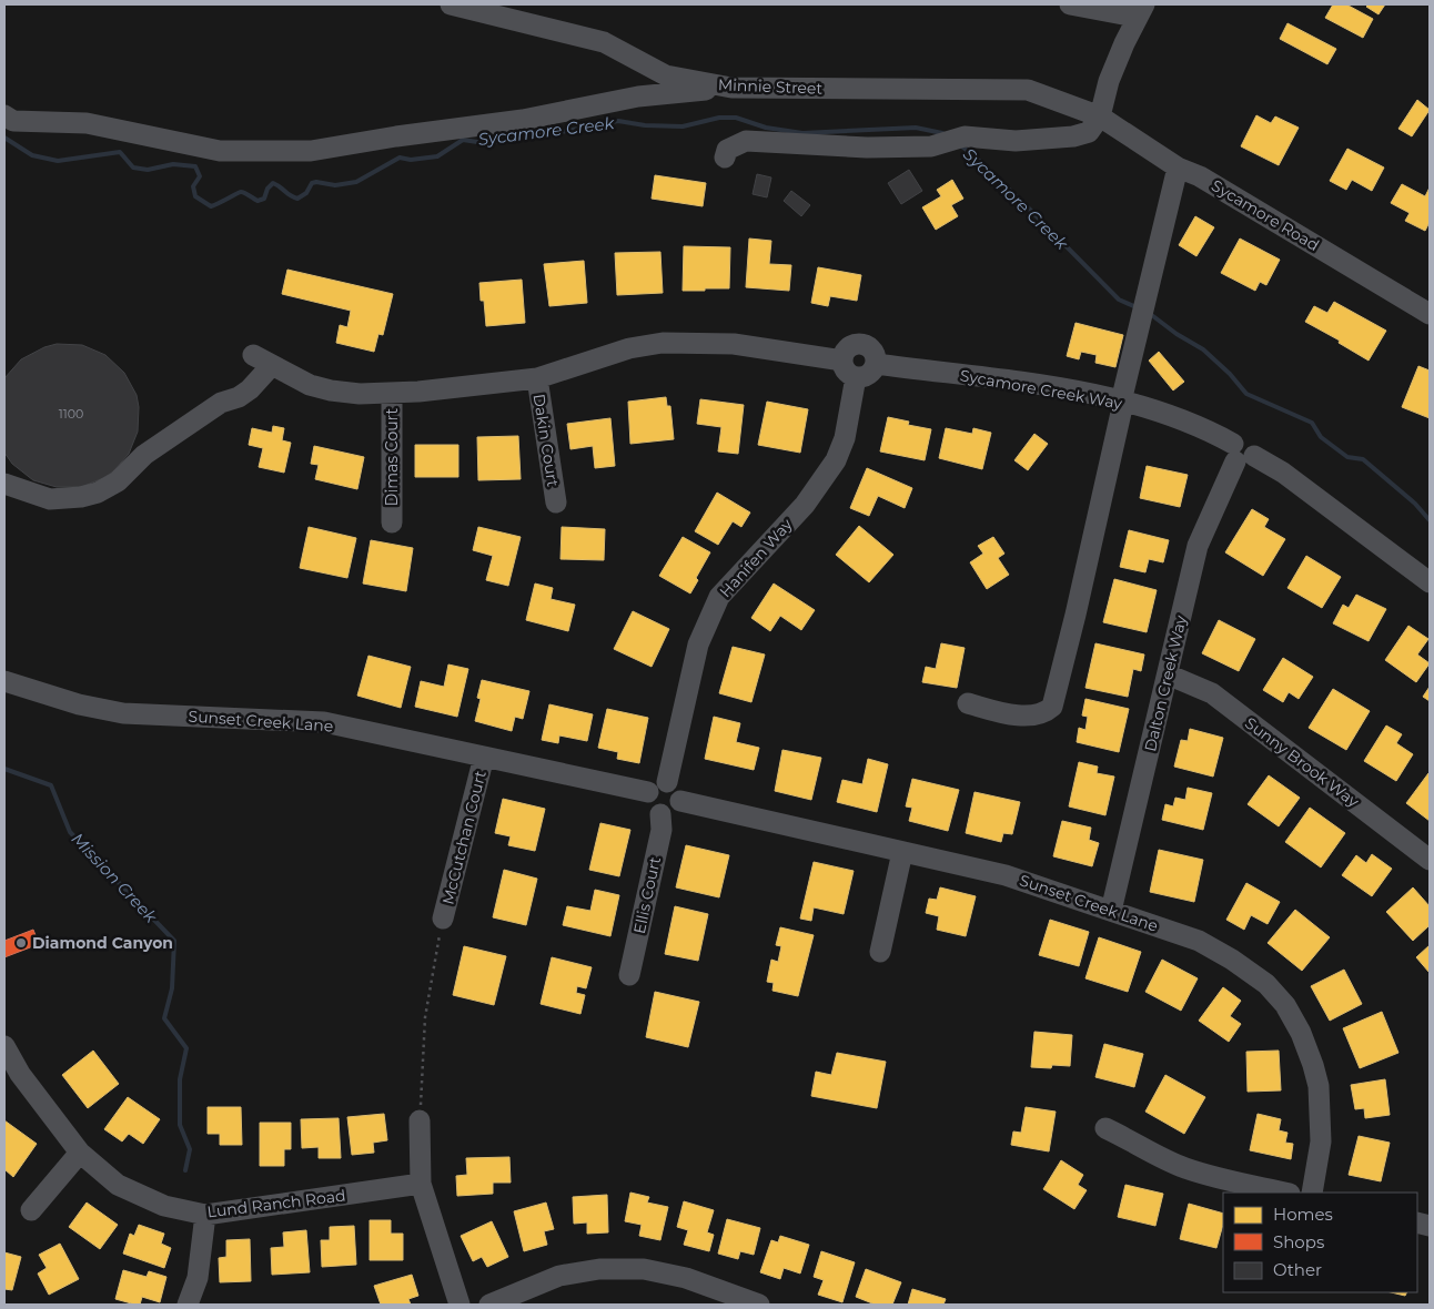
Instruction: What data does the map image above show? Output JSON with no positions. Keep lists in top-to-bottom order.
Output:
{
  "streets": {
    "street": [
      "Minnie Street",
      "Sycamore Road",
      "Sycamore Creek Way",
      "Dakin Court",
      "Dimas Court",
      "Hanifen Way",
      "Dalton Creek Way",
      "Sunset Creek Lane",
      "Sunny Brook Way",
      "McCutchan Court",
      "Ellis Court",
      "Lund Ranch Road"
    ]
  },
  "crossings": [
    ["Minnie Street", "Sycamore Road"],
    ["Sycamore Creek Way", "Hanifen Way"],
    ["Sycamore Creek Way", "Dalton Creek Way"],
    ["Hanifen Way", "Sunset Creek Lane"],
    ["Hanifen Way", "Ellis Court"],
    ["Dalton Creek Way", "Sunset Creek Lane"],
    ["Dalton Creek Way", "Sunny Brook Way"],
    ["Sunset Creek Lane", "McCutchan Court"],
    ["Sunset Creek Lane", "Ellis Court"]
  ],
  "water": ["Sycamore Creek", "Mission Creek"],
  "places": ["Diamond Canyon"],
  "house_numbers": ["1100"],
  "legend": ["Homes", "Shops", "Other"]
}
